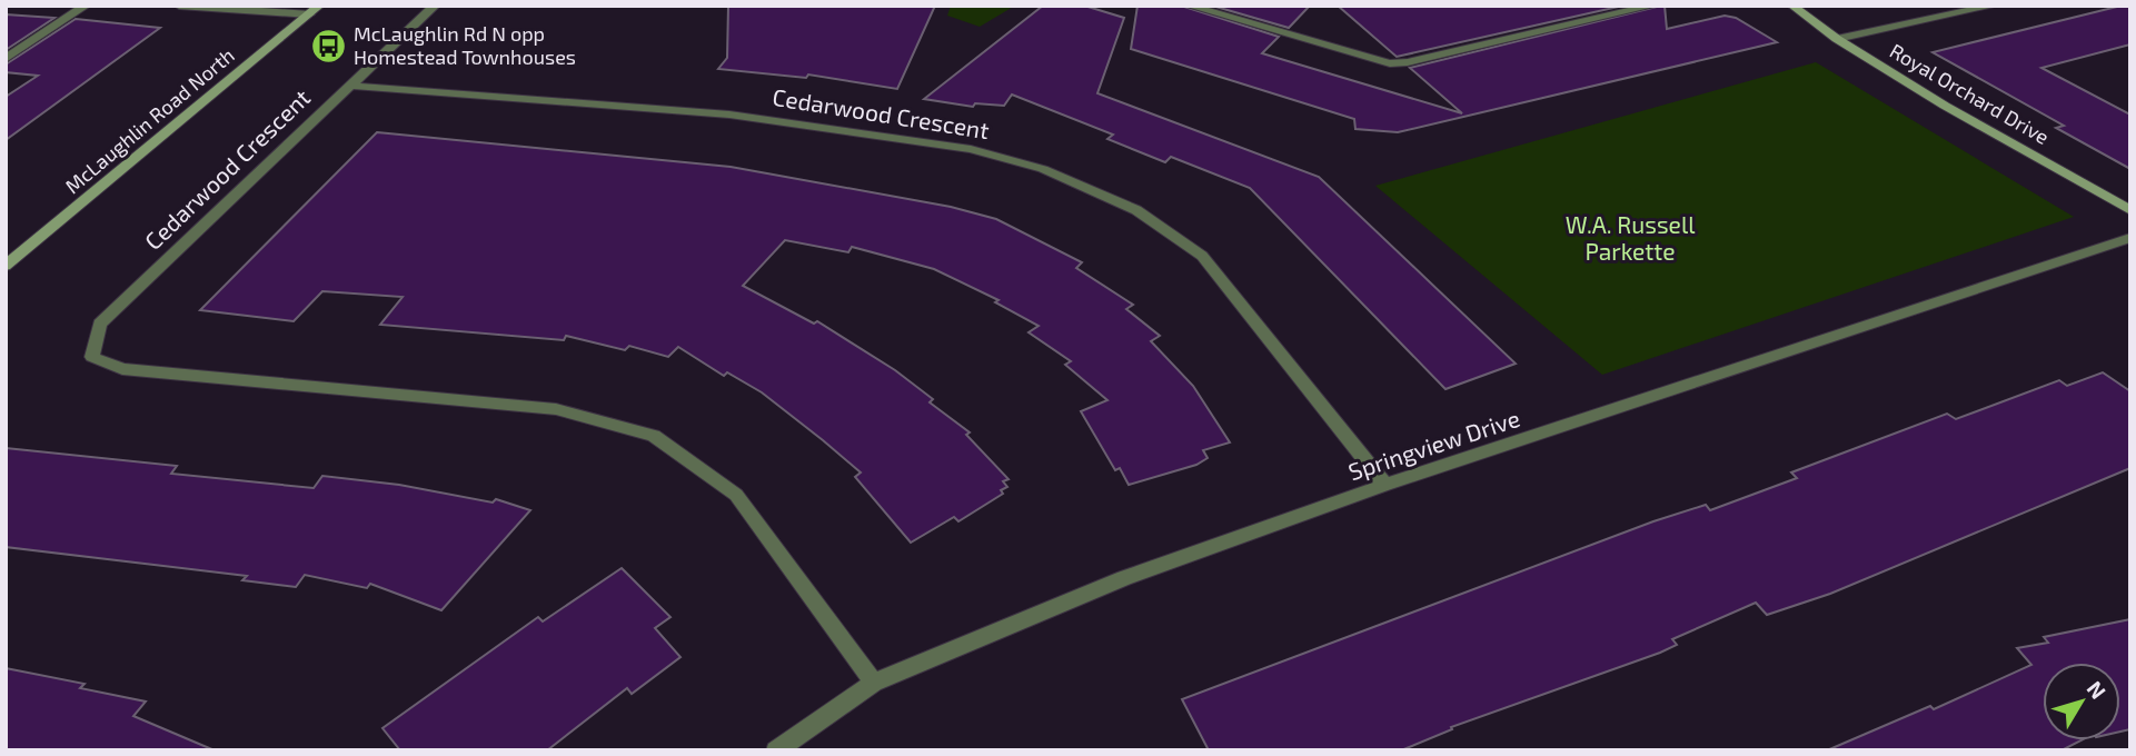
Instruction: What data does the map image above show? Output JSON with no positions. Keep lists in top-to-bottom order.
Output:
{
  "streets": {
    "main road": ["Royal Orchard Drive", "McLaughlin Road North"],
    "street": ["Cedarwood Crescent", "Springview Drive"]
  },
  "crossings": [
    ["Cedarwood Crescent", "Springview Drive"]
  ],
  "parks": ["W.A. Russell Parkette"],
  "places": {
    "bus stop": ["McLaughlin Rd N opp Homestead Townhouses"]
  },
  "north": "top right"
}
